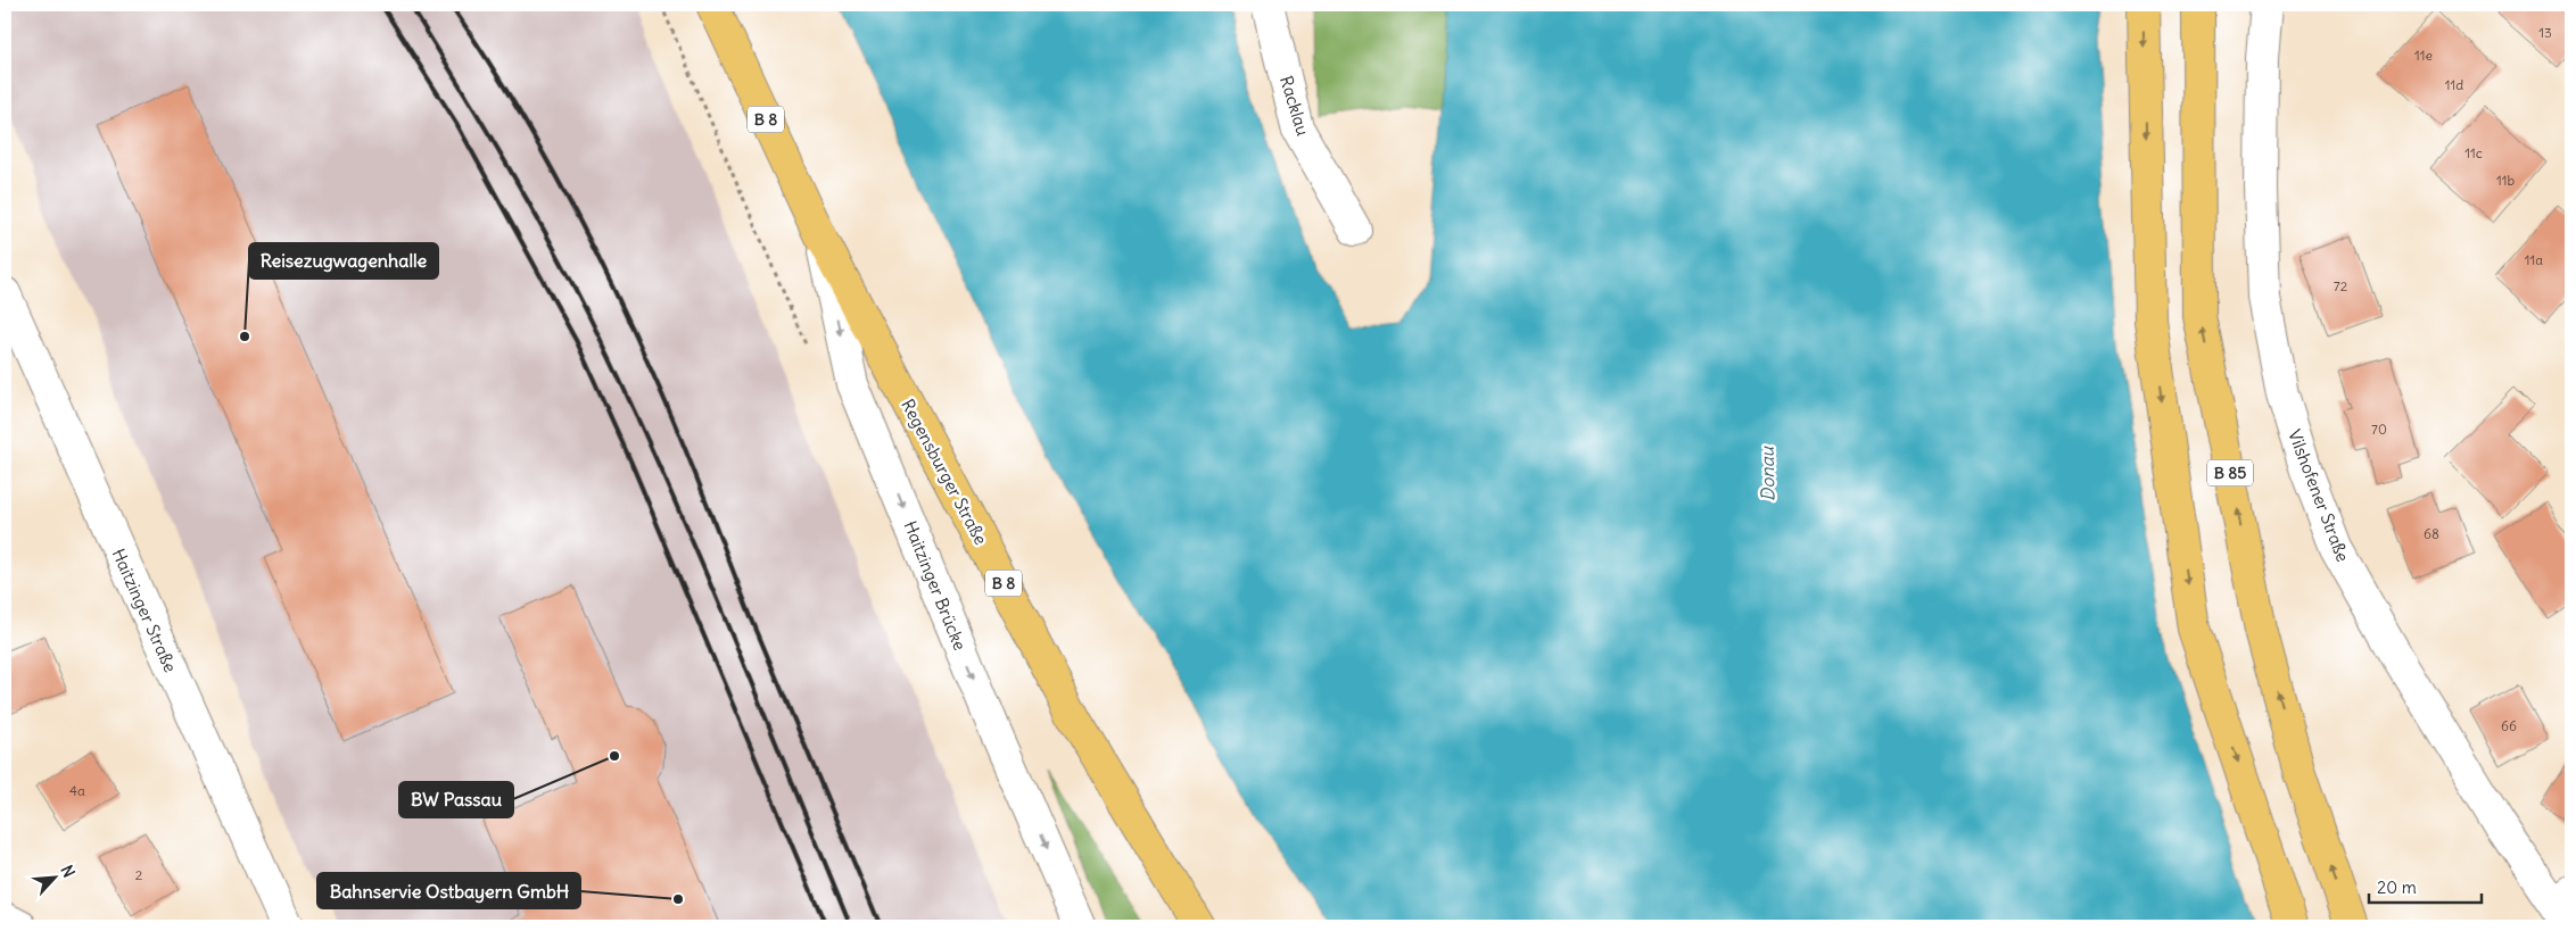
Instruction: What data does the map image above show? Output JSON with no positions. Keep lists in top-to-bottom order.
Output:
{
  "streets": {
    "main road": ["B 8", "Regensburger Straße", "B 85"],
    "street": [
      "Racklau",
      "Vilshofener Straße",
      "Haitzinger Brücke",
      "Haitzinger Straße"
    ]
  },
  "crossings": [
    ["Regensburger Straße", "Haitzinger Brücke"]
  ],
  "one_way": ["Haitzinger Brücke"],
  "water": ["Donau"],
  "places": ["Reisezugwagenhalle", "BW Passau", "Bahnservie Ostbayern GmbH"],
  "house_numbers": [
    "13",
    "11e",
    "11d",
    "11c",
    "11b",
    "11a",
    "72",
    "70",
    "68",
    "66",
    "4a",
    "2"
  ],
  "scale_bar": "20 m",
  "north": "top right"
}
